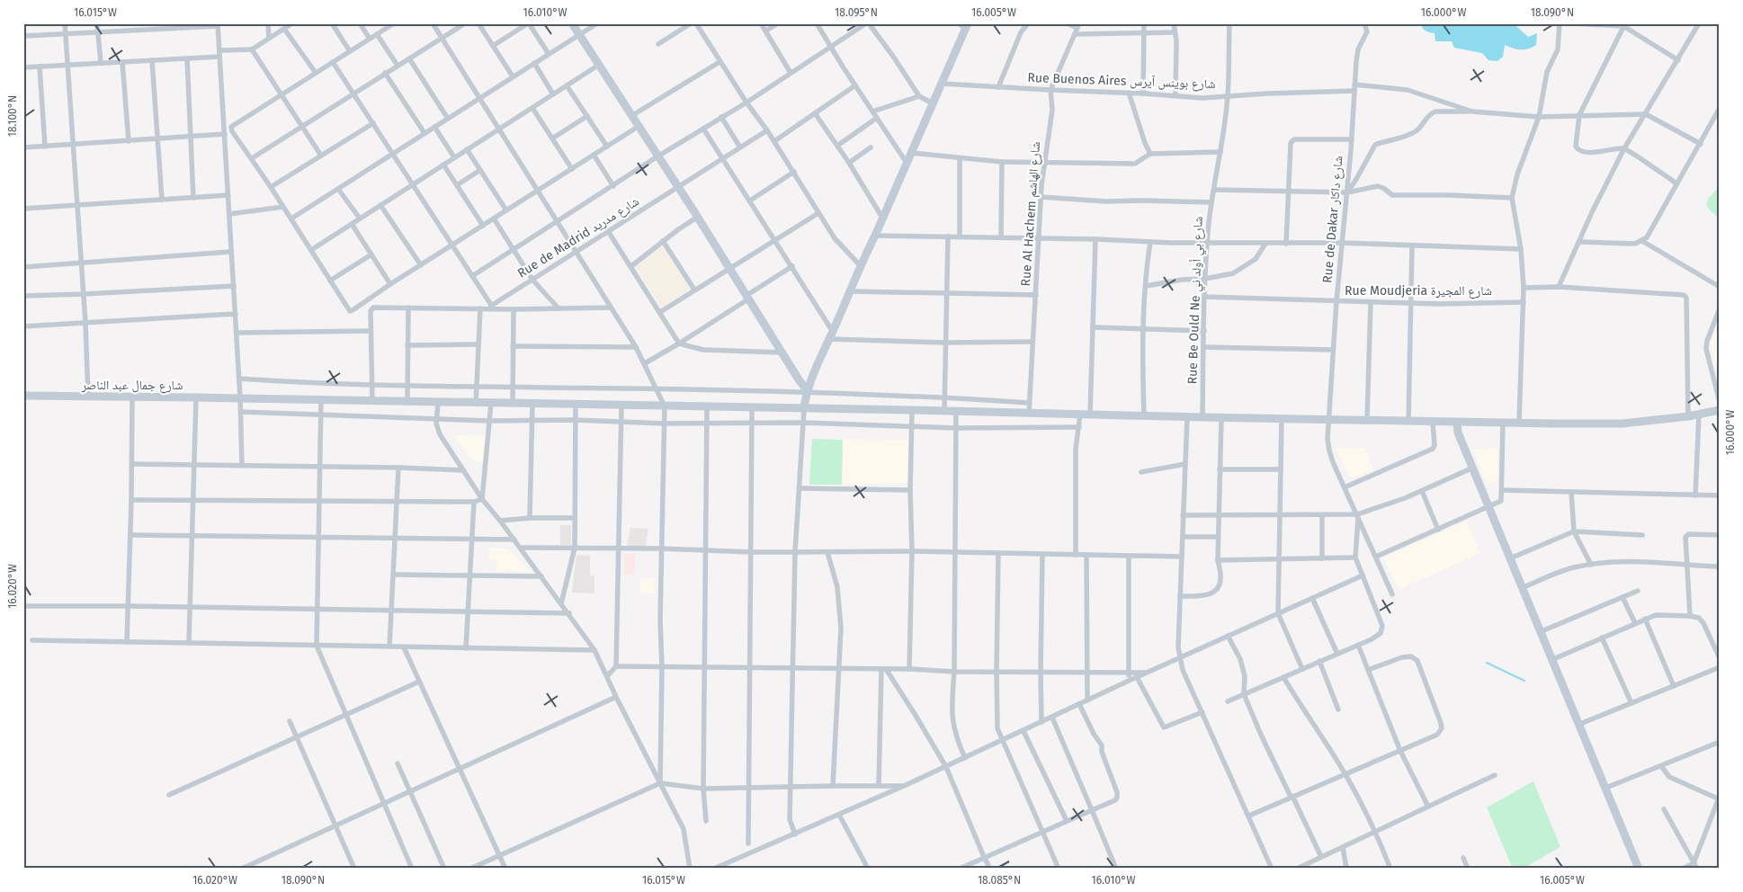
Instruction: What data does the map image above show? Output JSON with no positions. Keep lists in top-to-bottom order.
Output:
{
  "streets": {
    "main road": ["شارع جمال عبد الناصر"],
    "street": [
      "Rue Buenos Aires شارع بوينس آيرس",
      "Rue Al Hachem شارع الهاشم",
      "Rue de Dakar شارع داكار",
      "Rue de Madrid شارع مدريد",
      "Rue Moudjeria شارع المجيرة",
      "Rue Be Ould Ne شارع بي أولد ني"
    ]
  },
  "crossings": [
    ["Rue Buenos Aires شارع بوينس آيرس", "Rue Al Hachem شارع الهاشم"],
    ["Rue Buenos Aires شارع بوينس آيرس", "Rue de Dakar شارع داكار"],
    ["Rue Buenos Aires شارع بوينس آيرس", "Rue Be Ould Ne شارع بي أولد ني"],
    ["Rue Al Hachem شارع الهاشم", "شارع جمال عبد الناصر"],
    ["Rue de Dakar شارع داكار", "Rue Moudjeria شارع المجيرة"],
    ["Rue de Dakar شارع داكار", "شارع جمال عبد الناصر"],
    ["Rue Moudjeria شارع المجيرة", "Rue Be Ould Ne شارع بي أولد ني"],
    ["Rue Be Ould Ne شارع بي أولد ني", "شارع جمال عبد الناصر"]
  ],
  "coordinates": [
    "16.015°W",
    "16.010°W",
    "18.095°N",
    "16.005°W",
    "16.000°W",
    "18.090°N",
    "18.100°N",
    "16.020°W",
    "18.085°N"
  ]
}
